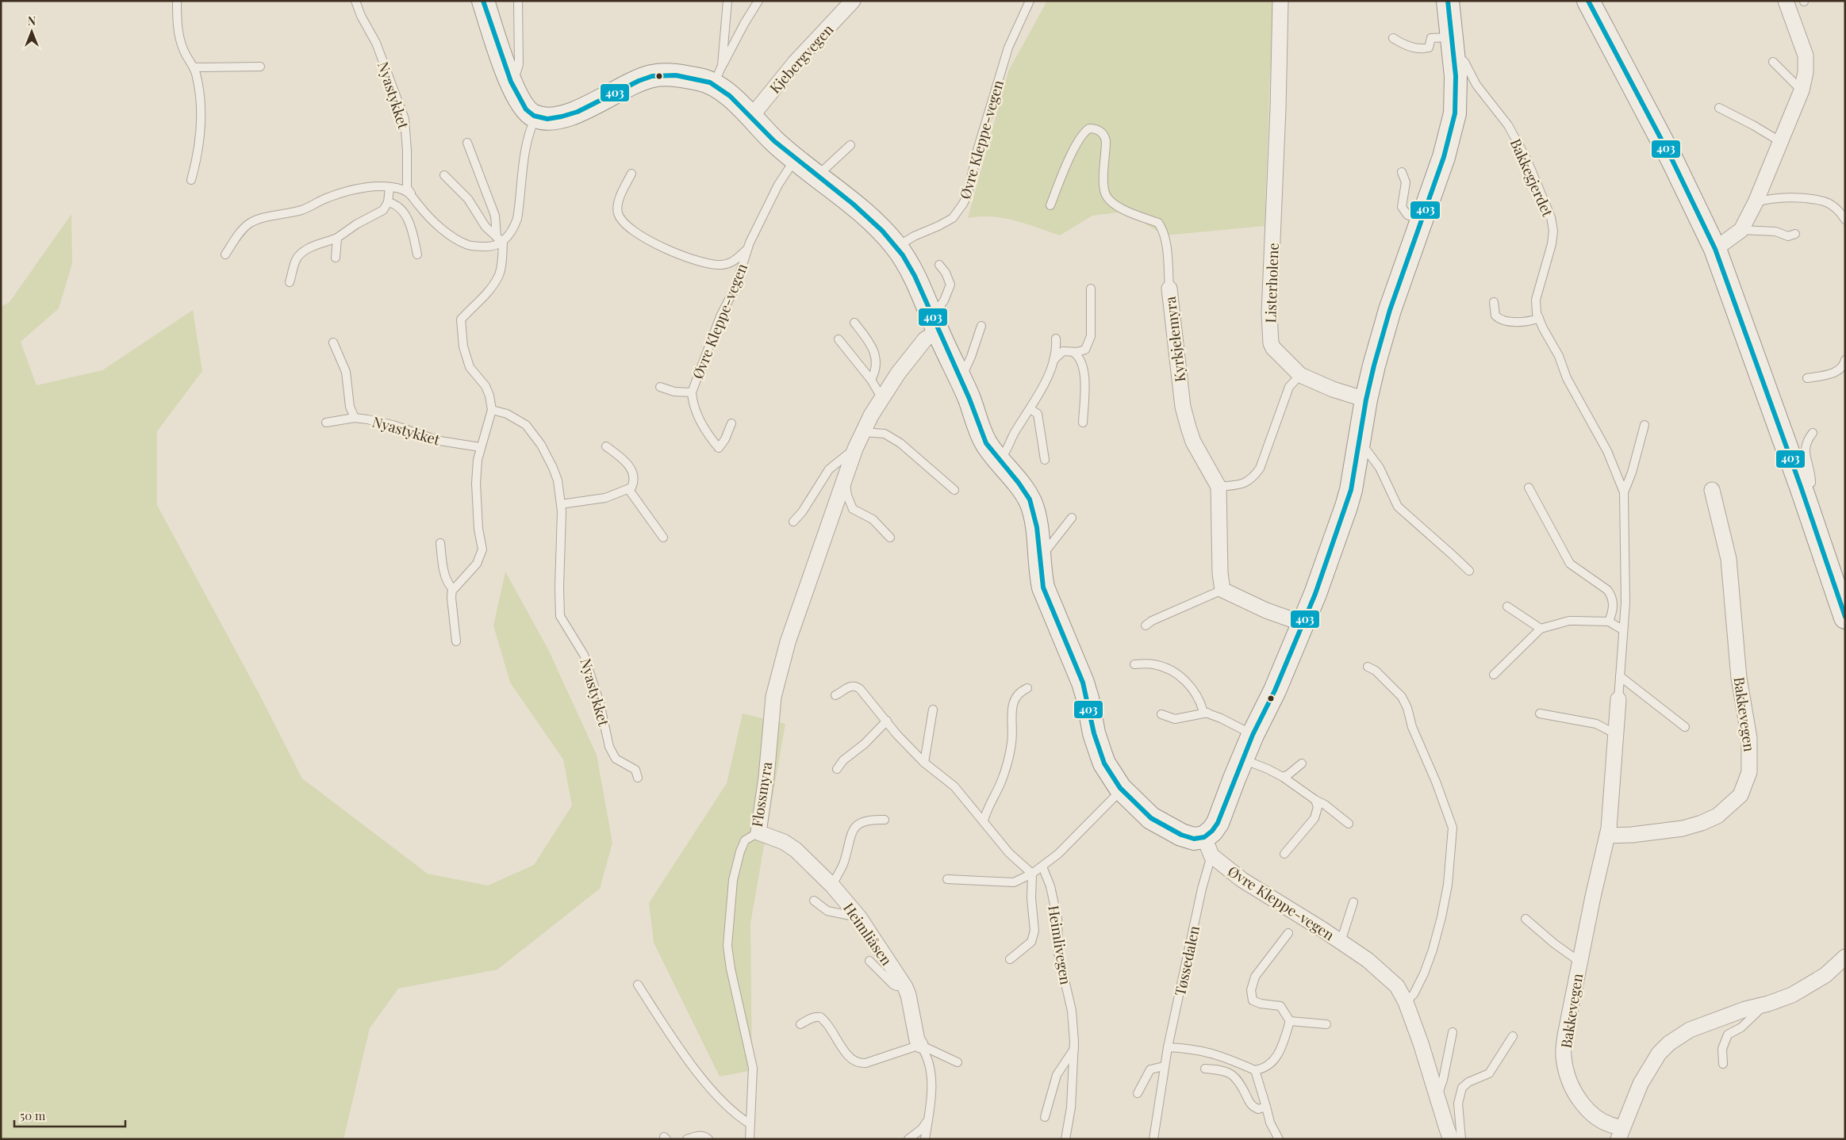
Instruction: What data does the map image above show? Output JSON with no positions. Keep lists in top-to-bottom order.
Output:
{
  "streets": {
    "street": [
      "Kjebergvegen",
      "Øvre Kleppe-vegen",
      "Listerholene",
      "Kyrkjelemyra",
      "Bakkevegen",
      "Flossmyra",
      "Heimliåsen"
    ],
    "lane": [
      "Nyastykket",
      "Bakkegjerdet",
      "Heimlivegen",
      "Tøssedalen"
    ]
  },
  "crossings": [
    ["Øvre Kleppe-vegen", "Tøssedalen"],
    ["Bakkegjerdet", "Bakkevegen"],
    ["Flossmyra", "Heimliåsen"]
  ],
  "lines": ["transit line 403"],
  "scale_bar": "50 m",
  "north": "top"
}
